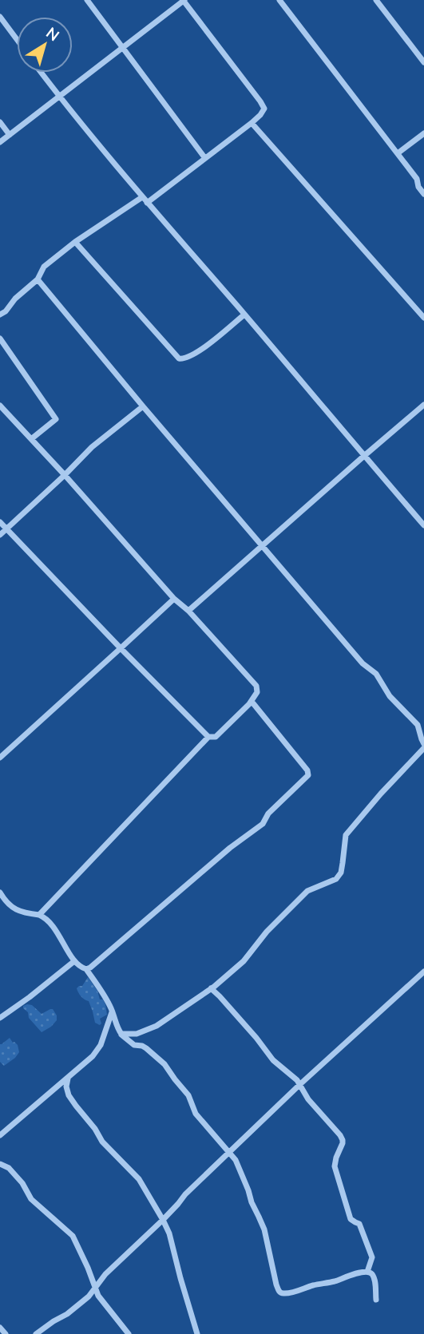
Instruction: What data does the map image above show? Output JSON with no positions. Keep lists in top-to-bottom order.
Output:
{
  "north": "top right"
}
